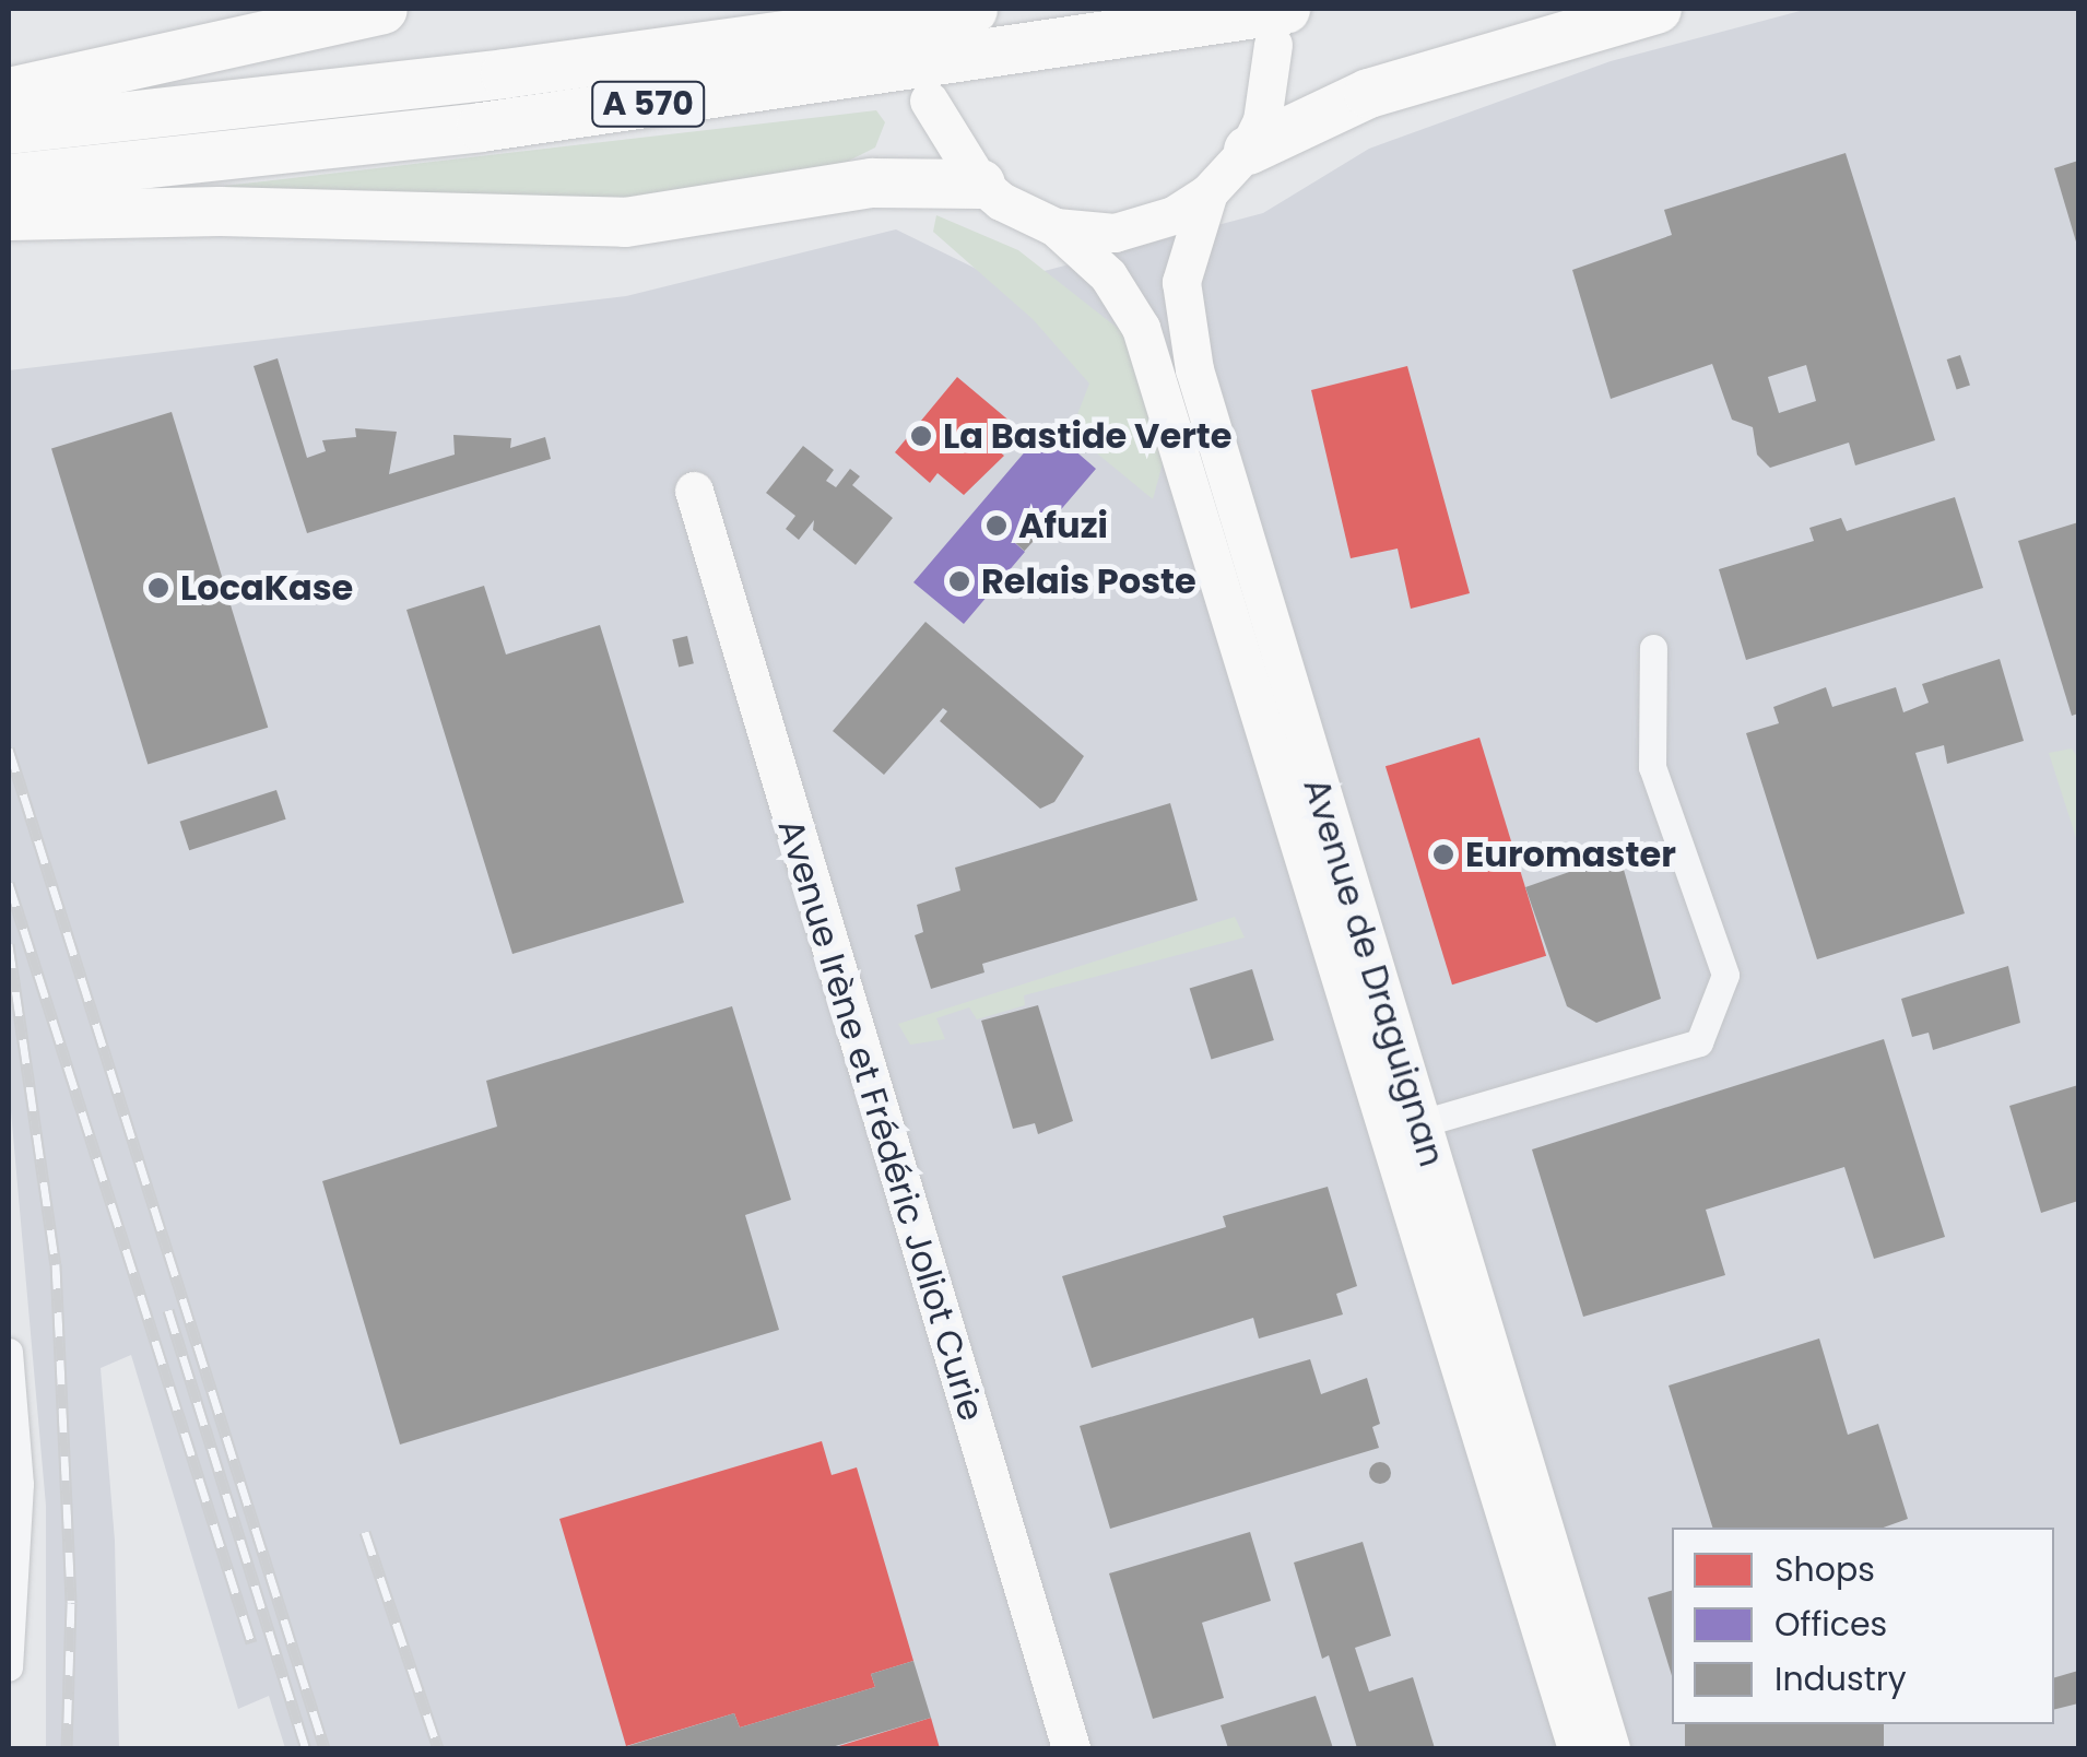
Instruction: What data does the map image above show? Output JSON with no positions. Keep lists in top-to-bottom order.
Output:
{
  "streets": {
    "highway": ["A 570"],
    "main road": ["Avenue de Draguignan", "Avenue Irène et Frédéric Joliot Curie"]
  },
  "places": [
    "La Bastide Verte",
    "Afuzi",
    "Relais Poste",
    "LocaKase",
    "Euromaster"
  ],
  "legend": ["Shops", "Offices", "Industry"]
}
